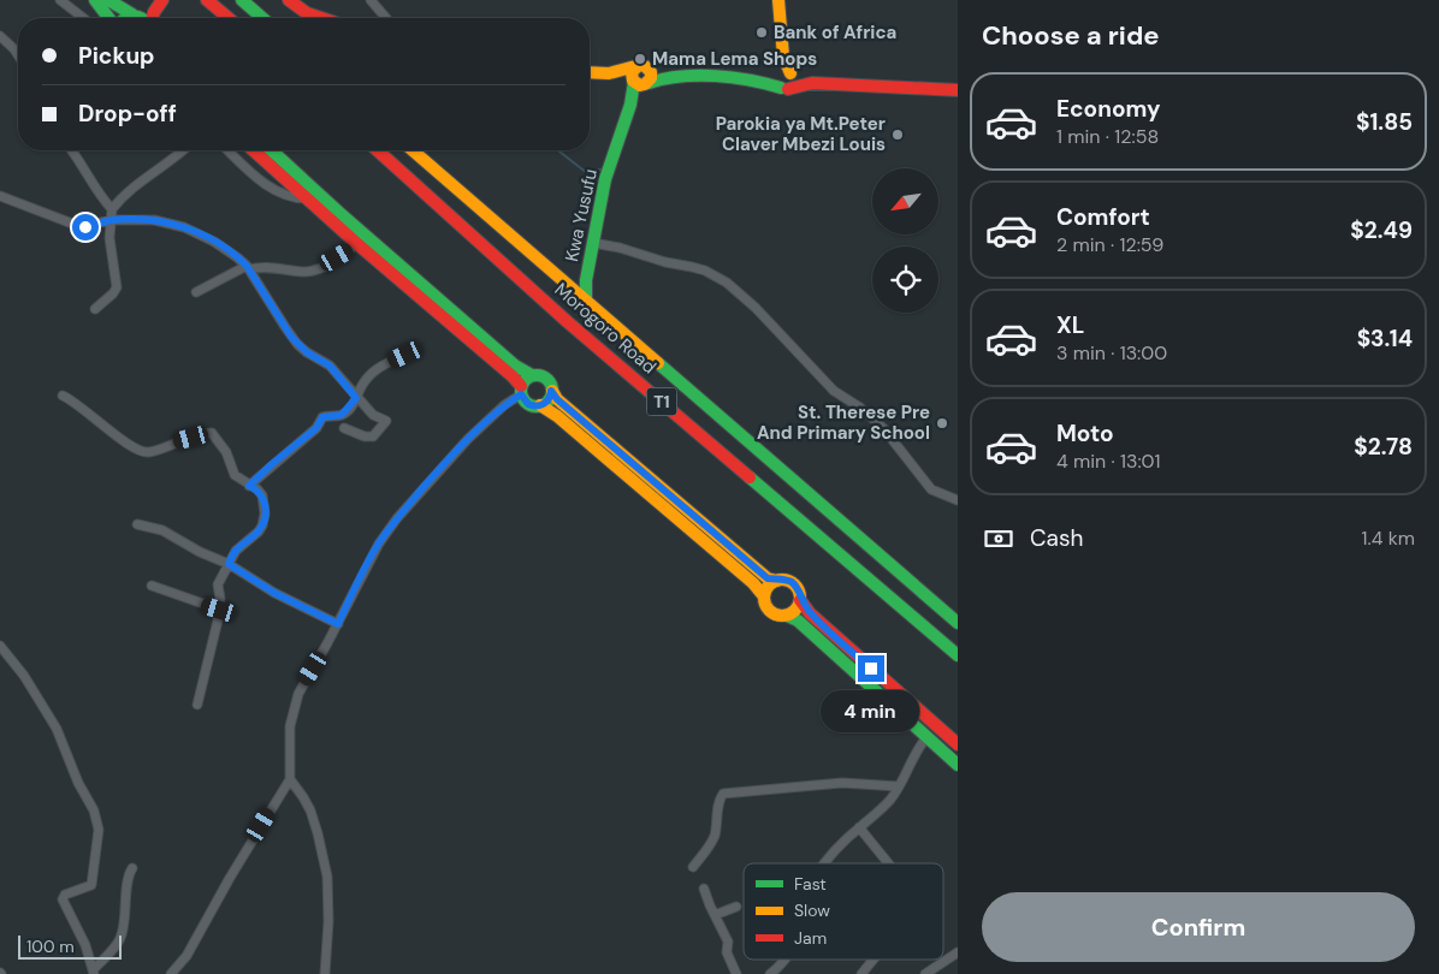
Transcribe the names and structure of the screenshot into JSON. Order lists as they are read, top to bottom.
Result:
{
  "streets": {
    "main road": ["Kwa Yusufu", "Morogoro Road", "T1"]
  },
  "crossings": [
    ["Kwa Yusufu", "Morogoro Road"]
  ],
  "places": [
    "Bank of Africa",
    "Mama Lema Shops",
    "Parokia ya Mt.Peter Claver Mbezi Louis",
    "St. Therese Pre And Primary School"
  ],
  "legend": ["Fast", "Slow", "Jam"],
  "scale_bar": "100 m",
  "north": "bottom left",
  "page": {
    "heading": "Choose a ride",
    "banner": ["Pickup", "Drop-off"],
    "list": [
      {
        "name": "Economy",
        "note": "1 min · 12:58",
        "value": "$1.85"
      },
      {
        "name": "Comfort",
        "note": "2 min · 12:59",
        "value": "$2.49"
      },
      {
        "name": "XL",
        "note": "3 min · 13:00",
        "value": "$3.14"
      },
      {
        "name": "Moto",
        "note": "4 min · 13:01",
        "value": "$2.78"
      }
    ],
    "pay": ["Cash", "1.4 km"],
    "bubble": "4 min",
    "buttons": "Confirm",
    "scale": "100 m"
  }
}
